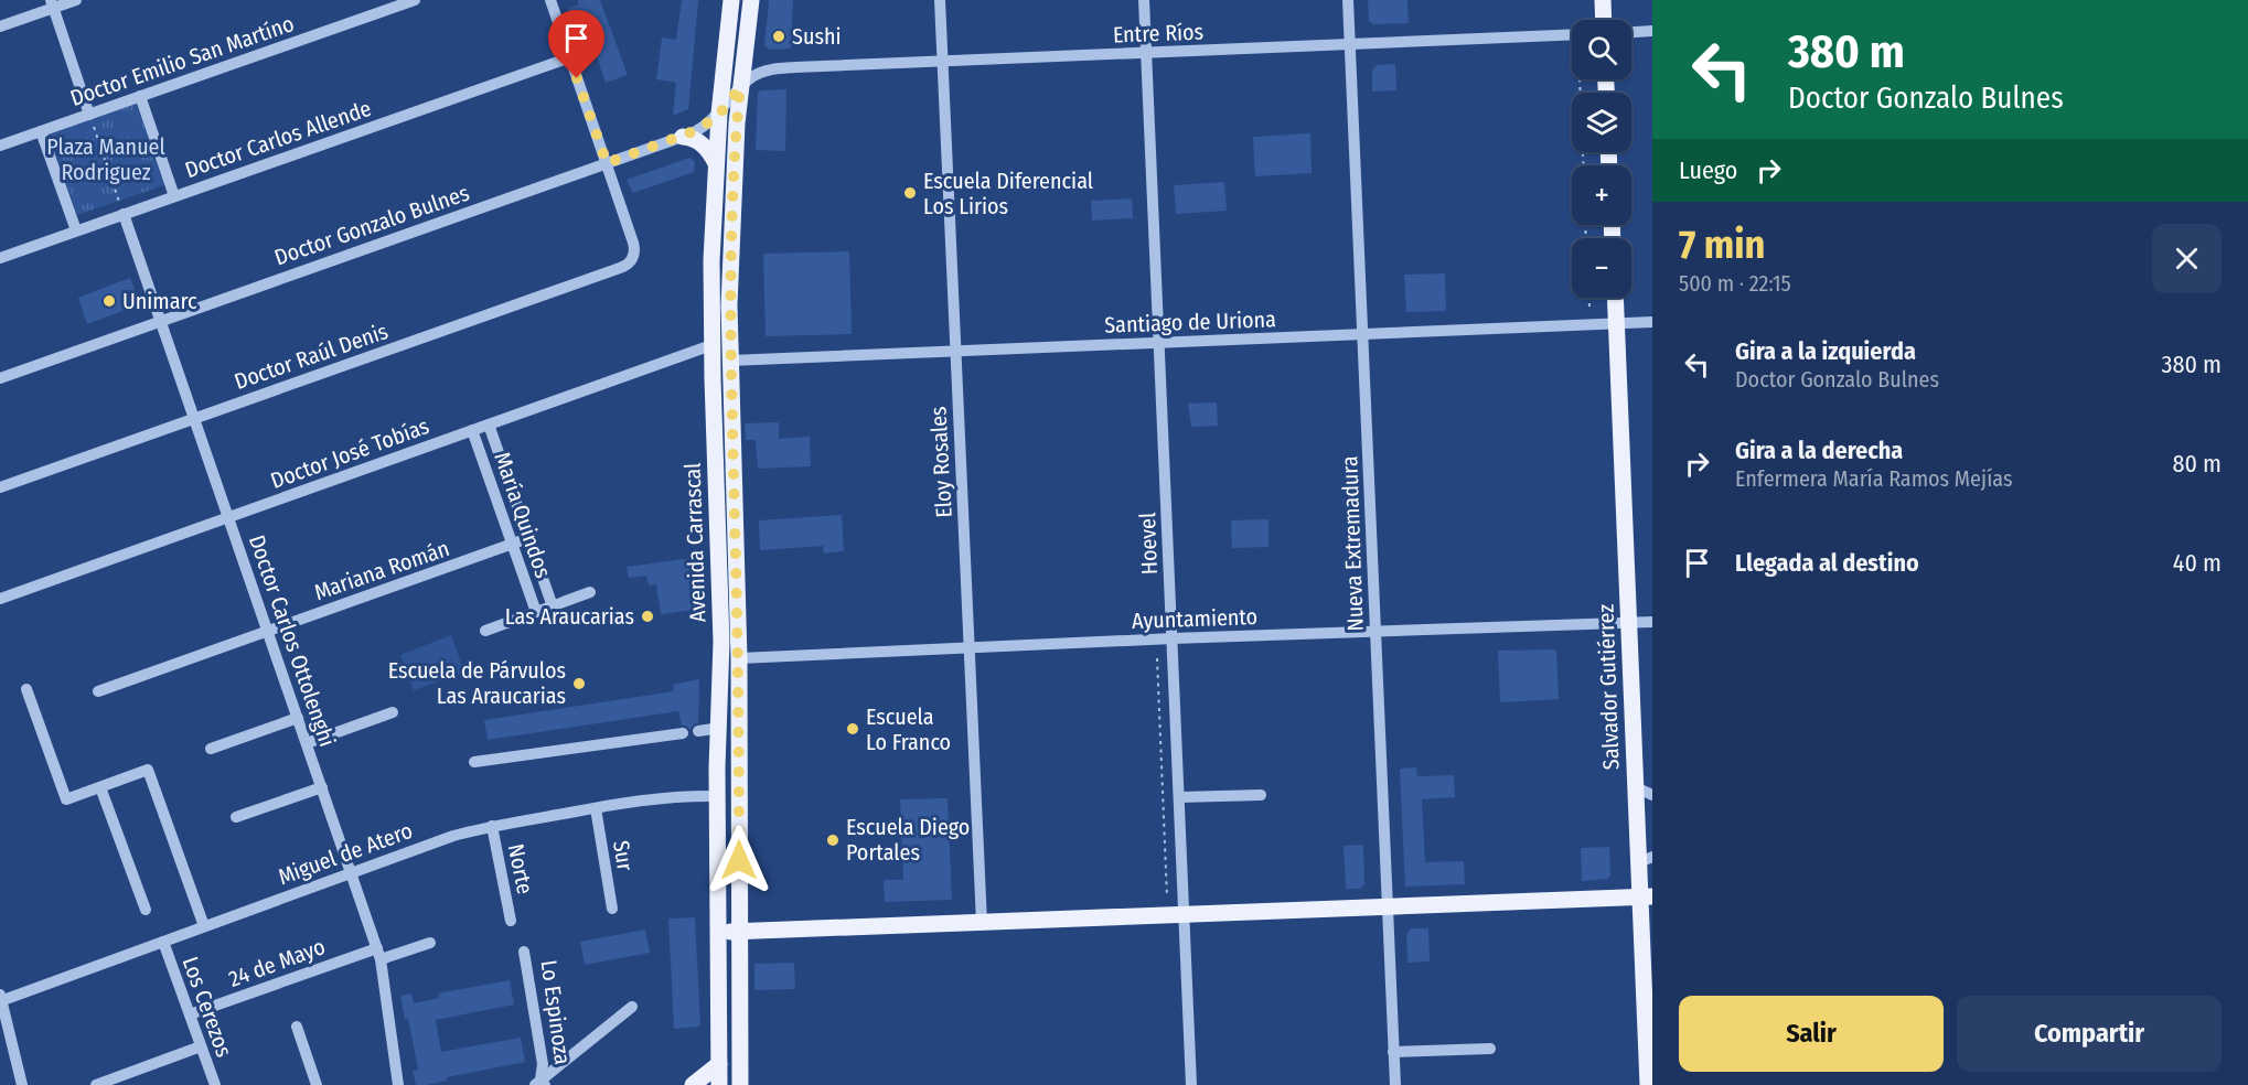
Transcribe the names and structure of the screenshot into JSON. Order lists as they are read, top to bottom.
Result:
{
  "streets": {
    "main road": ["Avenida Carrascal", "Salvador Gutiérrez"],
    "street": [
      "Entre Ríos",
      "Doctor Emilio San Martíno",
      "Doctor Carlos Allende",
      "Doctor Gonzalo Bulnes",
      "Santiago de Uriona",
      "Doctor Raúl Denis",
      "Doctor José Tobías",
      "Eloy Rosales",
      "María Quindos",
      "Hoevel",
      "Nueva Extremadura",
      "Mariana Román",
      "Ayuntamiento",
      "Doctor Carlos Ottolenghi",
      "Miguel de Atero",
      "Sur",
      "Norte",
      "24 de Mayo",
      "Los Cerezos",
      "Lo Espinoza"
    ]
  },
  "crossings": [
    ["Entre Ríos", "Doctor Gonzalo Bulnes"],
    ["Entre Ríos", "Eloy Rosales"],
    ["Entre Ríos", "Avenida Carrascal"],
    ["Entre Ríos", "Hoevel"],
    ["Entre Ríos", "Nueva Extremadura"],
    ["Doctor Carlos Allende", "Doctor Carlos Ottolenghi"],
    ["Doctor Gonzalo Bulnes", "Doctor Raúl Denis"],
    ["Doctor Gonzalo Bulnes", "Avenida Carrascal"],
    ["Doctor Gonzalo Bulnes", "Doctor Carlos Ottolenghi"],
    ["Santiago de Uriona", "Eloy Rosales"],
    ["Santiago de Uriona", "Avenida Carrascal"],
    ["Santiago de Uriona", "Hoevel"],
    ["Santiago de Uriona", "Nueva Extremadura"],
    ["Santiago de Uriona", "Salvador Gutiérrez"],
    ["Doctor Raúl Denis", "Doctor Carlos Ottolenghi"],
    ["Doctor José Tobías", "María Quindos"],
    ["Doctor José Tobías", "Avenida Carrascal"],
    ["Doctor José Tobías", "Doctor Carlos Ottolenghi"],
    ["Eloy Rosales", "Ayuntamiento"],
    ["María Quindos", "Mariana Román"],
    ["Avenida Carrascal", "Ayuntamiento"],
    ["Avenida Carrascal", "Miguel de Atero"],
    ["Hoevel", "Ayuntamiento"],
    ["Nueva Extremadura", "Ayuntamiento"],
    ["Mariana Román", "Doctor Carlos Ottolenghi"],
    ["Ayuntamiento", "Salvador Gutiérrez"],
    ["Doctor Carlos Ottolenghi", "Miguel de Atero"],
    ["Doctor Carlos Ottolenghi", "24 de Mayo"],
    ["Miguel de Atero", "Sur"],
    ["Miguel de Atero", "Norte"],
    ["Miguel de Atero", "Los Cerezos"],
    ["24 de Mayo", "Los Cerezos"]
  ],
  "parks": ["Plaza Manuel Rodriguez"],
  "places": [
    "Sushi",
    "Escuela Diferencial Los Lirios",
    "Unimarc",
    "Las Araucarias",
    "Escuela de Párvulos Las Araucarias",
    "Escuela Lo Franco",
    "Escuela Diego Portales"
  ],
  "page": {
    "turn": ["380 m", "Doctor Gonzalo Bulnes"],
    "map_buttons": ["+", "−"],
    "then": "Luego",
    "heading": ["7 min", "500 m · 22:15"],
    "list": [
      {
        "name": "Gira a la izquierda",
        "note": "Doctor Gonzalo Bulnes",
        "value": "380 m"
      },
      {
        "name": "Gira a la derecha",
        "note": "Enfermera María Ramos Mejías",
        "value": "80 m"
      },
      {
        "name": "Llegada al destino",
        "value": "40 m"
      }
    ],
    "buttons": ["Salir", "Compartir"]
  }
}
